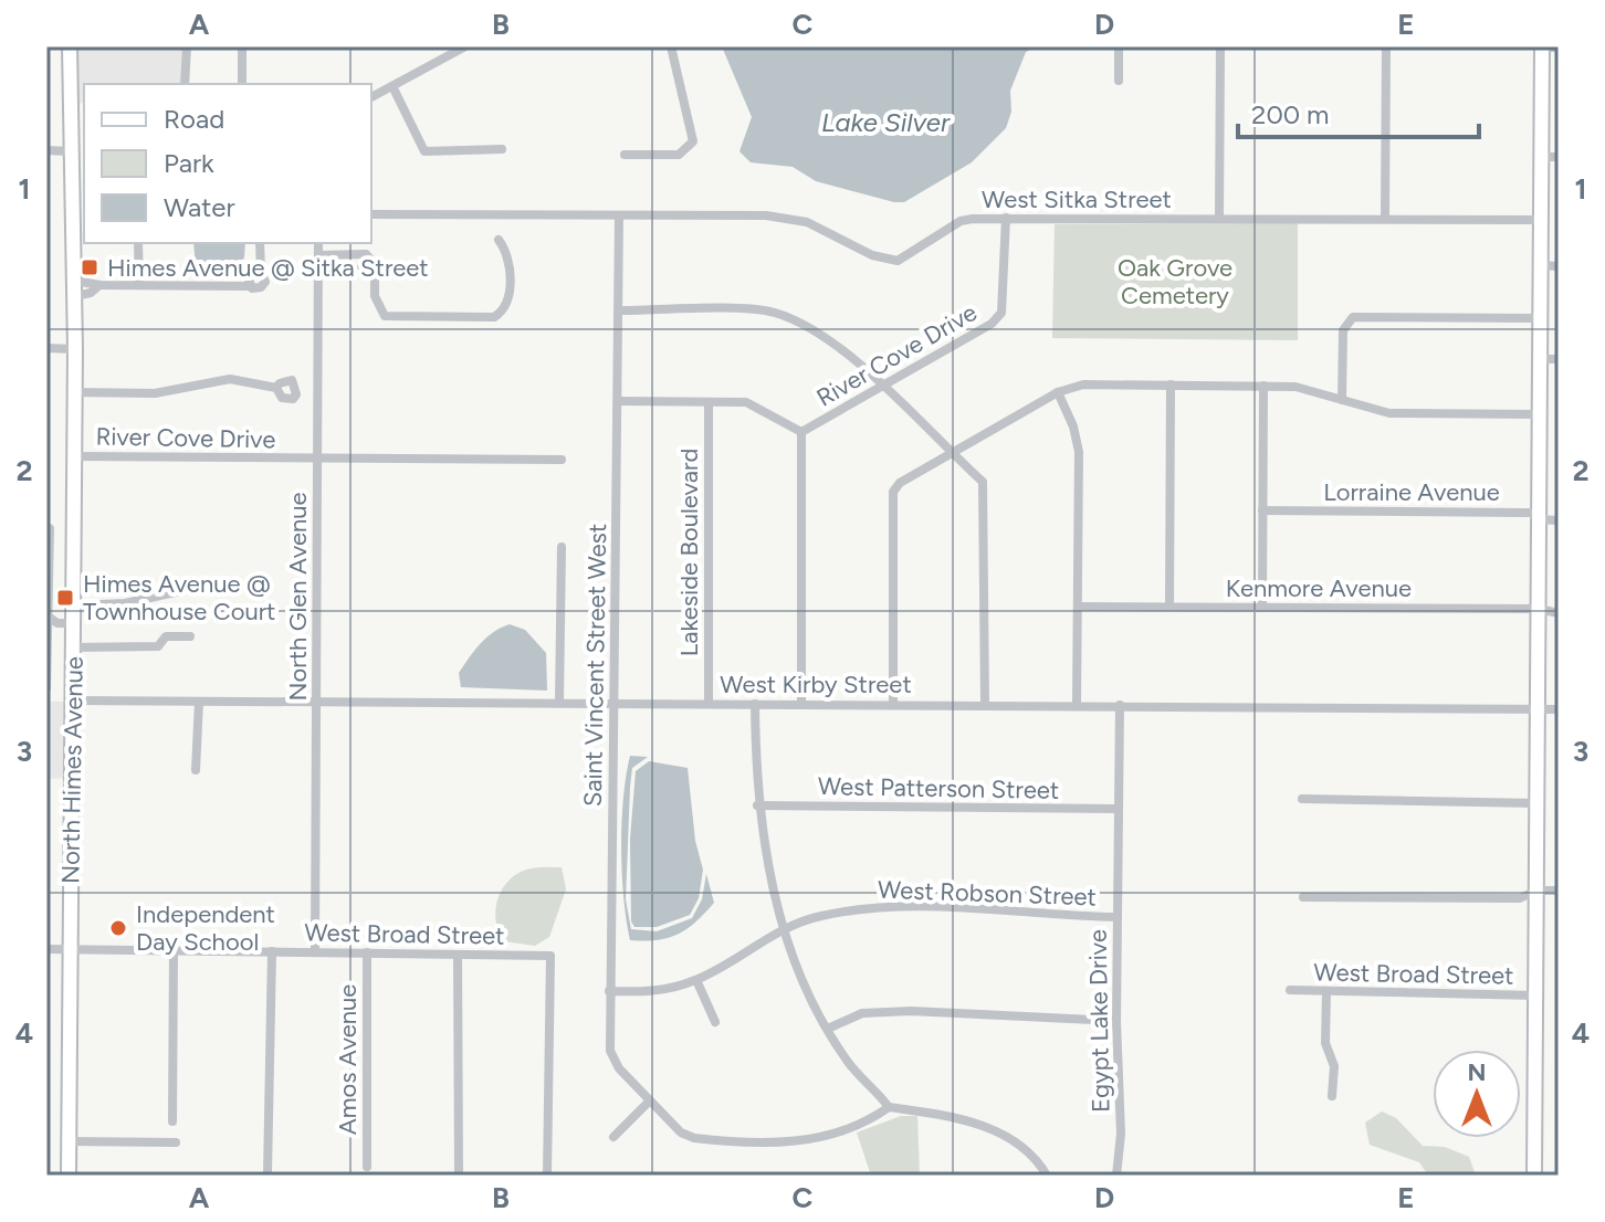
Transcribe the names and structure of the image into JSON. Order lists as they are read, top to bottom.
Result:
{
  "streets": {
    "street": [
      "West Sitka Street",
      "River Cove Drive",
      "Lorraine Avenue",
      "Lakeside Boulevard",
      "Kenmore Avenue",
      "North Glen Avenue",
      "Saint Vincent Street West",
      "West Kirby Street",
      "North Himes Avenue",
      "West Patterson Street",
      "West Robson Street",
      "West Broad Street",
      "Egypt Lake Drive",
      "Amos Avenue"
    ]
  },
  "crossings": [
    ["West Sitka Street", "River Cove Drive"],
    ["West Sitka Street", "Saint Vincent Street West"],
    ["River Cove Drive", "Lakeside Boulevard"],
    ["River Cove Drive", "North Glen Avenue"],
    ["River Cove Drive", "Saint Vincent Street West"],
    ["River Cove Drive", "North Himes Avenue"],
    ["Lakeside Boulevard", "West Kirby Street"],
    ["North Glen Avenue", "West Kirby Street"],
    ["North Glen Avenue", "West Broad Street"],
    ["Saint Vincent Street West", "West Kirby Street"],
    ["Saint Vincent Street West", "West Robson Street"],
    ["West Kirby Street", "North Himes Avenue"],
    ["West Kirby Street", "Egypt Lake Drive"],
    ["North Himes Avenue", "West Broad Street"],
    ["West Patterson Street", "Egypt Lake Drive"],
    ["West Robson Street", "Egypt Lake Drive"],
    ["West Broad Street", "Amos Avenue"]
  ],
  "water": ["Lake Silver"],
  "parks": ["Oak Grove Cemetery"],
  "places": {
    "transit": ["Himes Avenue @ Sitka Street", "Himes Avenue @ Townhouse Court"],
    "other": ["Independent Day School"]
  },
  "legend": ["Road", "Park", "Water"],
  "scale_bar": "200 m",
  "north": "top",
  "grid": {
    "columns": [
      "A",
      "B",
      "C",
      "D",
      "E"
    ],
    "rows": [
      "1",
      "2",
      "3",
      "4"
    ]
  }
}
